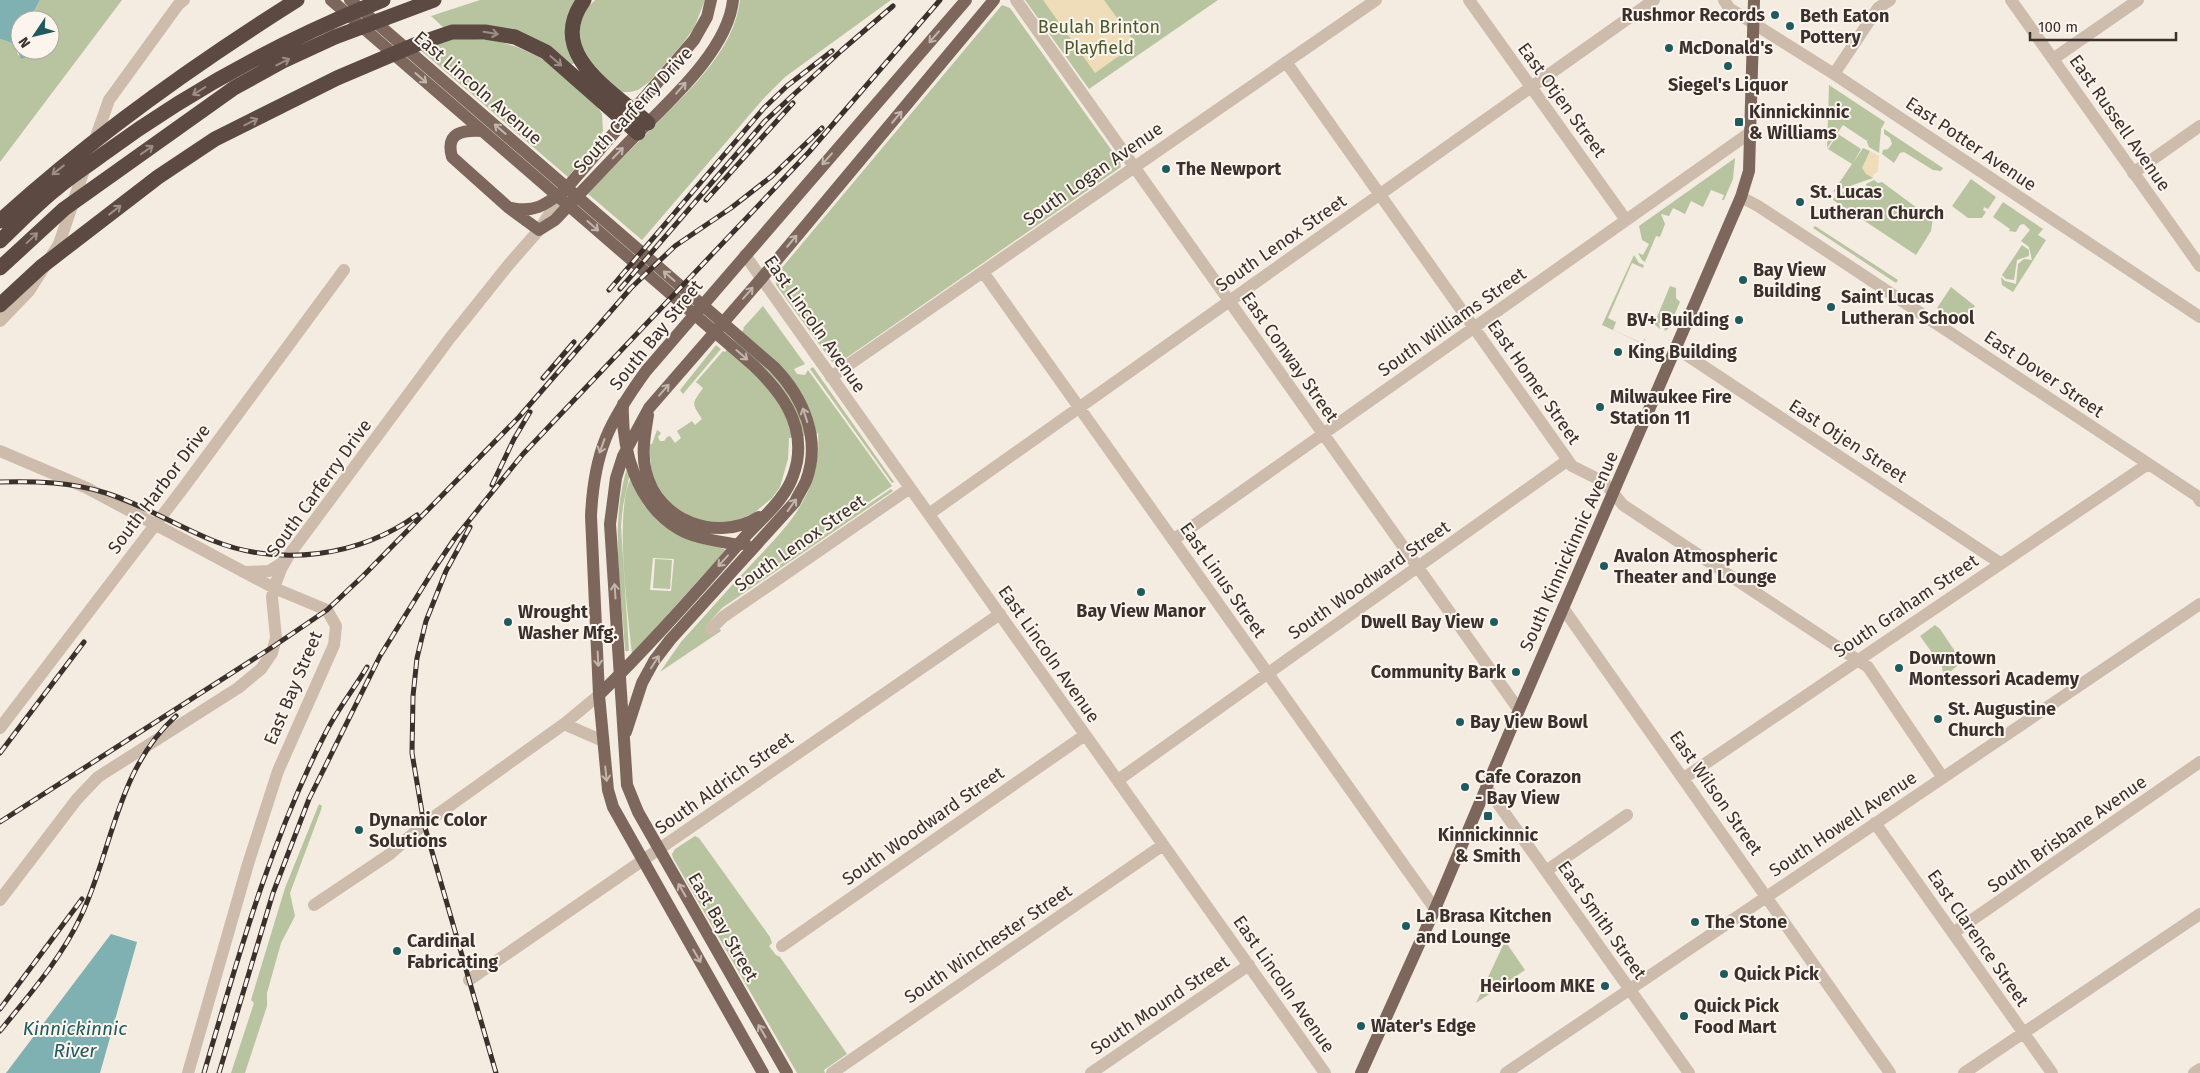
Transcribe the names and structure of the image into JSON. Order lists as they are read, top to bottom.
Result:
{
  "streets": {
    "main road": [
      "East Lincoln Avenue",
      "South Carferry Drive",
      "South Bay Street",
      "South Kinnickinnic Avenue",
      "East Bay Street"
    ],
    "street": [
      "East Otjen Street",
      "East Russell Avenue",
      "East Potter Avenue",
      "South Logan Avenue",
      "South Lenox Street",
      "South Williams Street",
      "East Conway Street",
      "East Dover Street",
      "East Homer Street",
      "South Harbor Drive",
      "East Linus Street",
      "South Woodward Street",
      "South Graham Street",
      "South Aldrich Street",
      "East Wilson Street",
      "South Howell Avenue",
      "South Brisbane Avenue",
      "East Smith Street",
      "East Clarence Street",
      "South Winchester Street",
      "South Mound Street"
    ]
  },
  "crossings": [
    ["East Lincoln Avenue", "South Logan Avenue"],
    ["East Lincoln Avenue", "South Lenox Street"],
    ["East Lincoln Avenue", "South Bay Street"],
    ["East Lincoln Avenue", "South Woodward Street"],
    ["East Lincoln Avenue", "East Bay Street"],
    ["East Lincoln Avenue", "South Aldrich Street"],
    ["East Lincoln Avenue", "South Winchester Street"],
    ["East Lincoln Avenue", "South Mound Street"],
    ["East Otjen Street", "South Lenox Street"],
    ["East Otjen Street", "South Williams Street"],
    ["East Otjen Street", "South Kinnickinnic Avenue"],
    ["East Otjen Street", "South Graham Street"],
    ["South Carferry Drive", "East Bay Street"],
    ["East Potter Avenue", "South Kinnickinnic Avenue"],
    ["South Logan Avenue", "East Conway Street"],
    ["South Logan Avenue", "East Homer Street"],
    ["South Logan Avenue", "East Linus Street"],
    ["South Lenox Street", "East Conway Street"],
    ["South Lenox Street", "East Homer Street"],
    ["South Lenox Street", "East Linus Street"],
    ["South Williams Street", "East Conway Street"],
    ["South Williams Street", "East Homer Street"],
    ["South Williams Street", "South Kinnickinnic Avenue"],
    ["South Williams Street", "East Linus Street"],
    ["South Bay Street", "East Bay Street"],
    ["East Conway Street", "South Kinnickinnic Avenue"],
    ["East Conway Street", "South Woodward Street"],
    ["East Dover Street", "South Kinnickinnic Avenue"],
    ["East Dover Street", "South Graham Street"],
    ["East Homer Street", "South Kinnickinnic Avenue"],
    ["East Homer Street", "South Woodward Street"],
    ["East Homer Street", "South Graham Street"],
    ["East Homer Street", "South Howell Avenue"],
    ["South Harbor Drive", "East Bay Street"],
    ["South Kinnickinnic Avenue", "East Linus Street"],
    ["South Kinnickinnic Avenue", "East Wilson Street"],
    ["South Kinnickinnic Avenue", "East Smith Street"],
    ["East Linus Street", "South Woodward Street"],
    ["South Graham Street", "East Wilson Street"],
    ["East Bay Street", "South Aldrich Street"],
    ["East Wilson Street", "South Howell Avenue"],
    ["South Howell Avenue", "East Smith Street"],
    ["South Howell Avenue", "East Clarence Street"],
    ["South Brisbane Avenue", "East Clarence Street"]
  ],
  "water": ["Kinnickinnic River"],
  "parks": ["Beulah Brinton Playfield"],
  "places": {
    "other": [
      "Rushmor Records",
      "Beth Eaton Pottery",
      "McDonald's",
      "Siegel's Liquor",
      "The Newport",
      "St. Lucas Lutheran Church",
      "Bay View Building",
      "Saint Lucas Lutheran School",
      "BV+ Building",
      "King Building",
      "Milwaukee Fire Station 11",
      "Avalon Atmospheric Theater and Lounge",
      "Bay View Manor",
      "Wrought Washer Mfg.",
      "Dwell Bay View",
      "Downtown Montessori Academy",
      "Community Bark",
      "St. Augustine Church",
      "Bay View Bowl",
      "Cafe Corazon - Bay View",
      "Dynamic Color Solutions",
      "The Stone",
      "La Brasa Kitchen and Lounge",
      "Cardinal Fabricating",
      "Quick Pick",
      "Heirloom MKE",
      "Quick Pick Food Mart",
      "Water's Edge"
    ],
    "transit": ["Kinnickinnic & Williams", "Kinnickinnic & Smith"]
  },
  "scale_bar": "100 m",
  "north": "bottom left"
}
